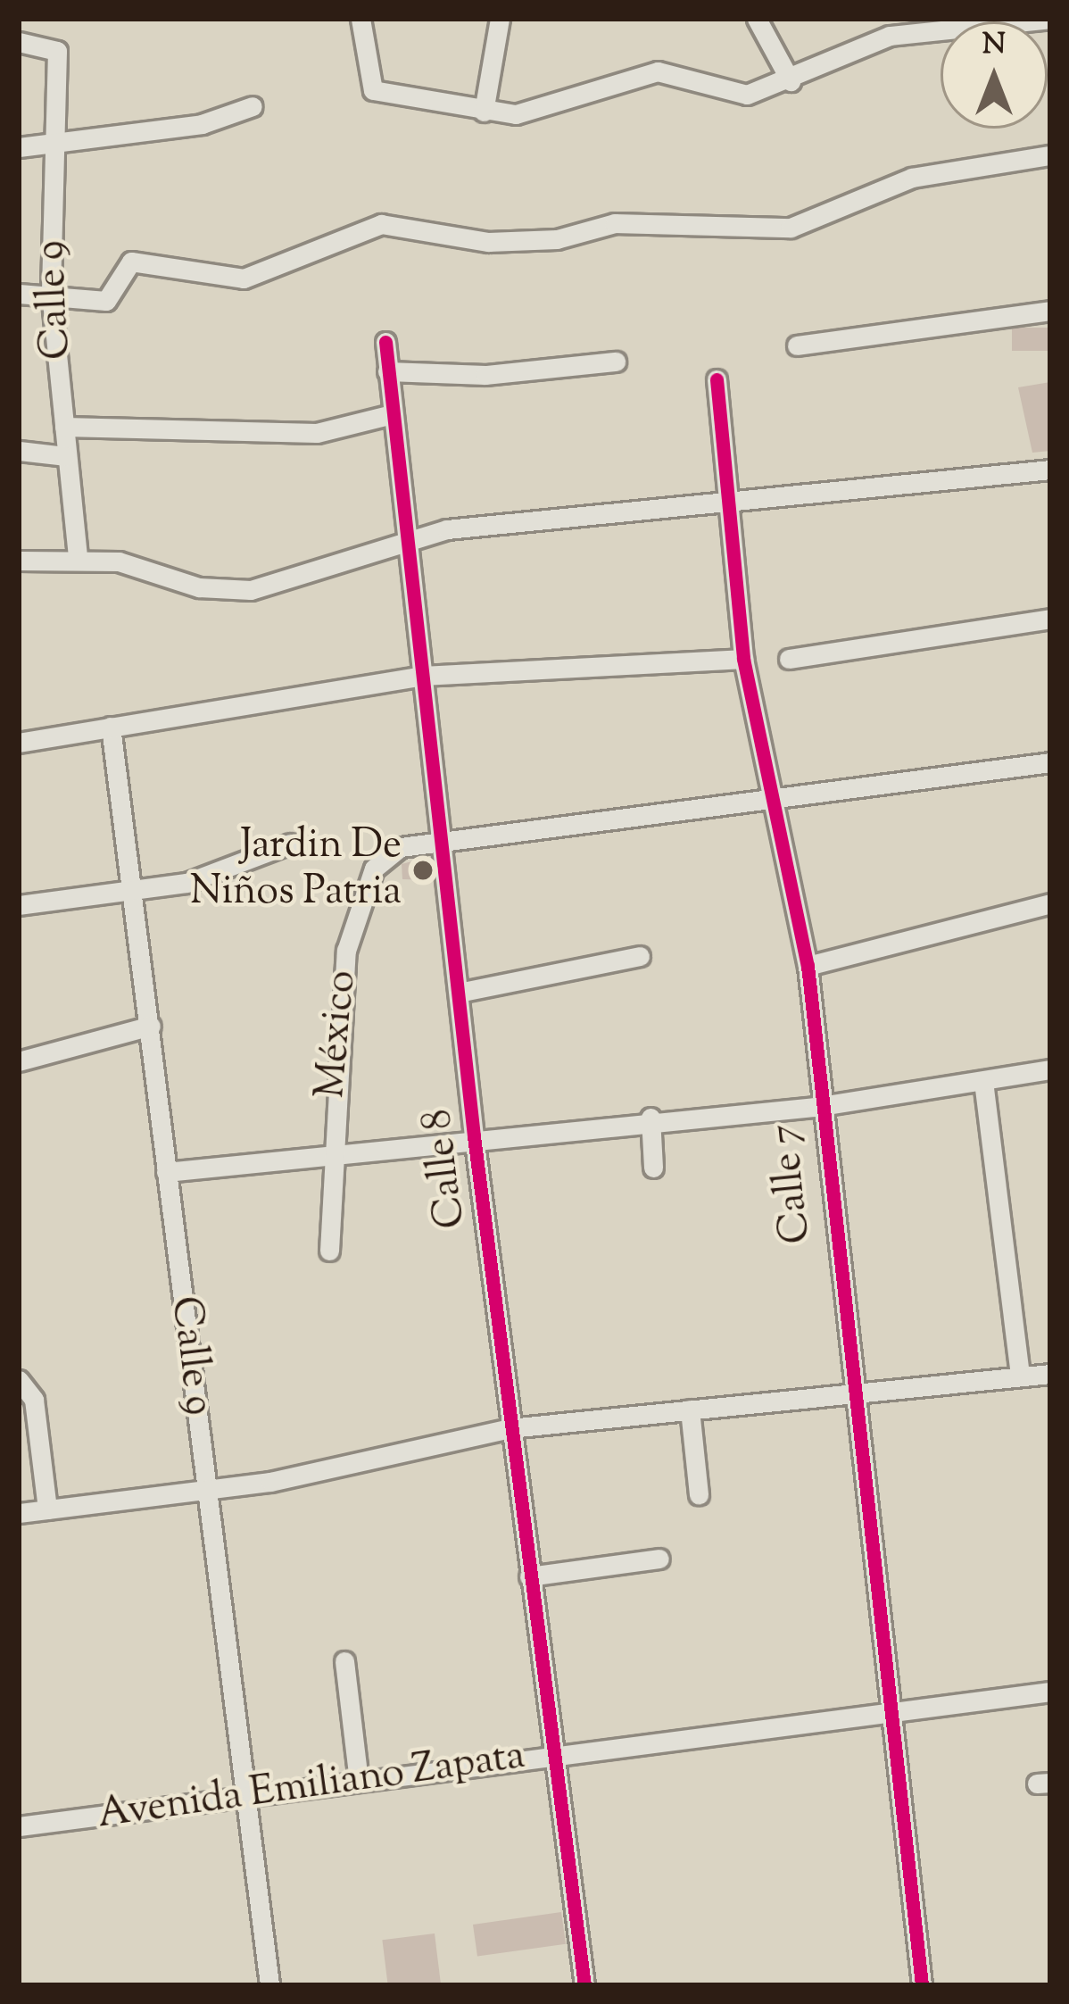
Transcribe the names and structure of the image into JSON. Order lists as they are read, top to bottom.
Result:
{
  "streets": {
    "street": [
      "Calle 9",
      "México",
      "Calle 8",
      "Calle 7",
      "Avenida Emiliano Zapata"
    ]
  },
  "crossings": [
    ["Calle 9", "Avenida Emiliano Zapata"],
    ["México", "Calle 8"],
    ["México", "Calle 7"],
    ["Calle 8", "Avenida Emiliano Zapata"],
    ["Calle 7", "Avenida Emiliano Zapata"]
  ],
  "places": ["Jardin De Niños Patria"],
  "north": "top"
}
